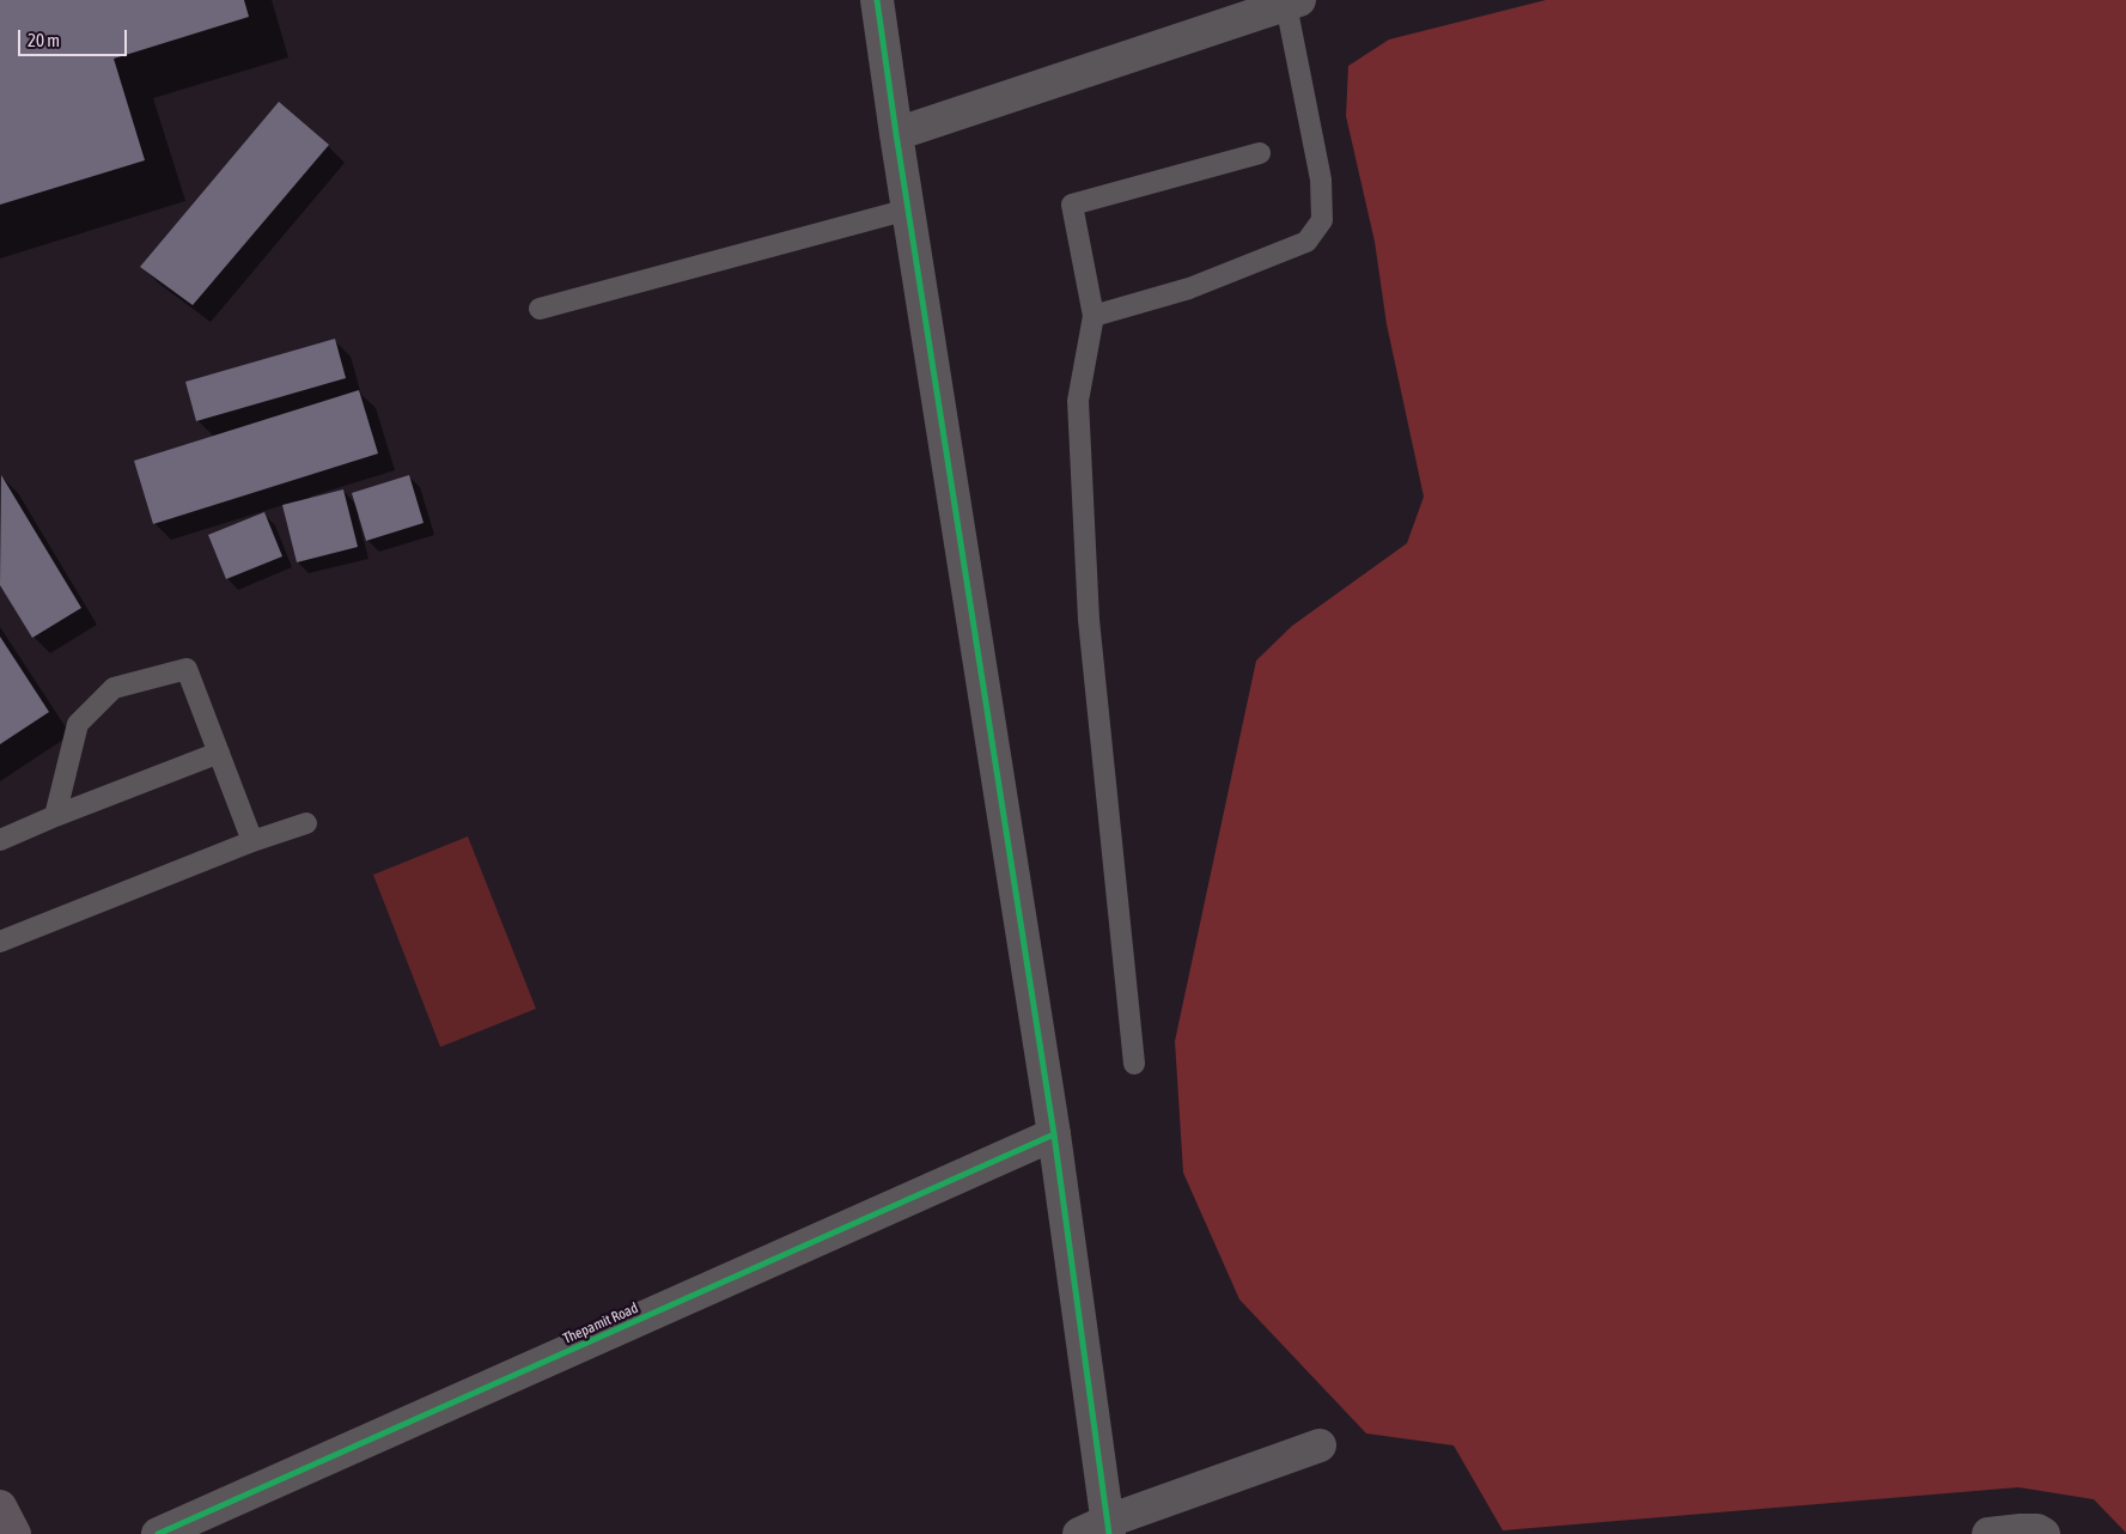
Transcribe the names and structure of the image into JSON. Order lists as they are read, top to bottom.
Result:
{
  "streets": {
    "street": ["Thepamit Road"]
  },
  "scale_bar": "20 m"
}
